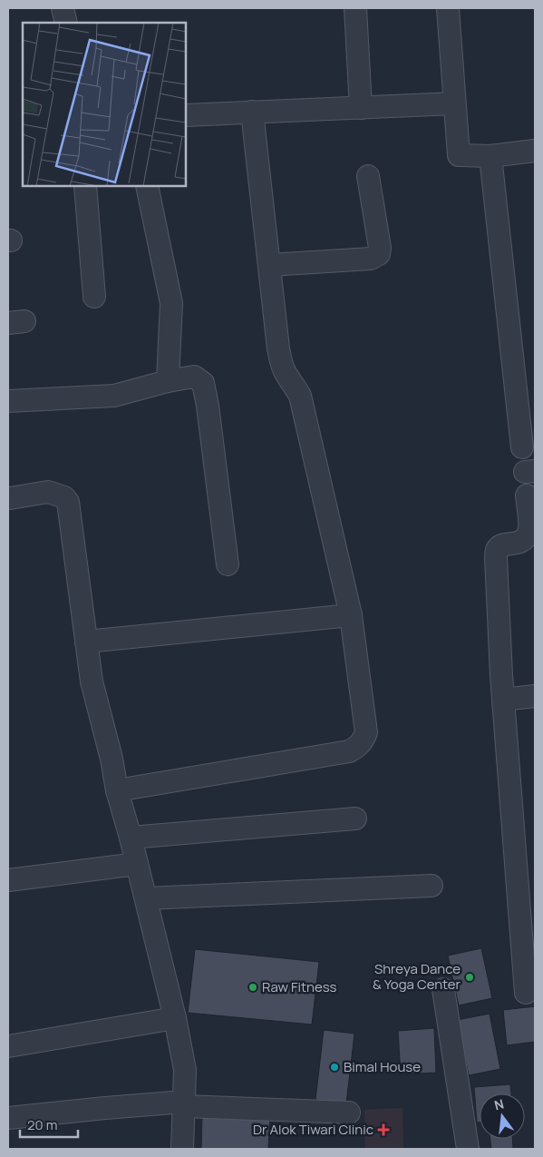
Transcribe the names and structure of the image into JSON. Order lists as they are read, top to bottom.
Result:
{
  "places": {
    "other": ["Shreya Dance & Yoga Center", "Raw Fitness", "Bimal House"],
    "health": ["Dr Alok Tiwari Clinic"]
  },
  "scale_bar": "20 m",
  "north": "top"
}
